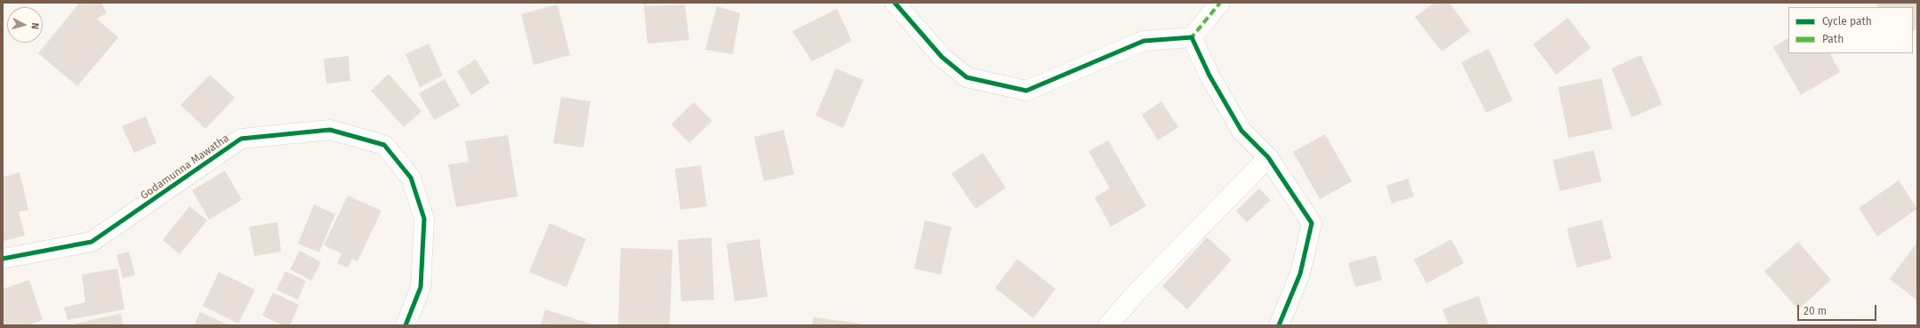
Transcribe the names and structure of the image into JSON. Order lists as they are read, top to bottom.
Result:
{
  "streets": {
    "street": ["Godamunna Mawatha"]
  },
  "legend": ["Cycle path", "Path"],
  "scale_bar": "20 m",
  "north": "right"
}
